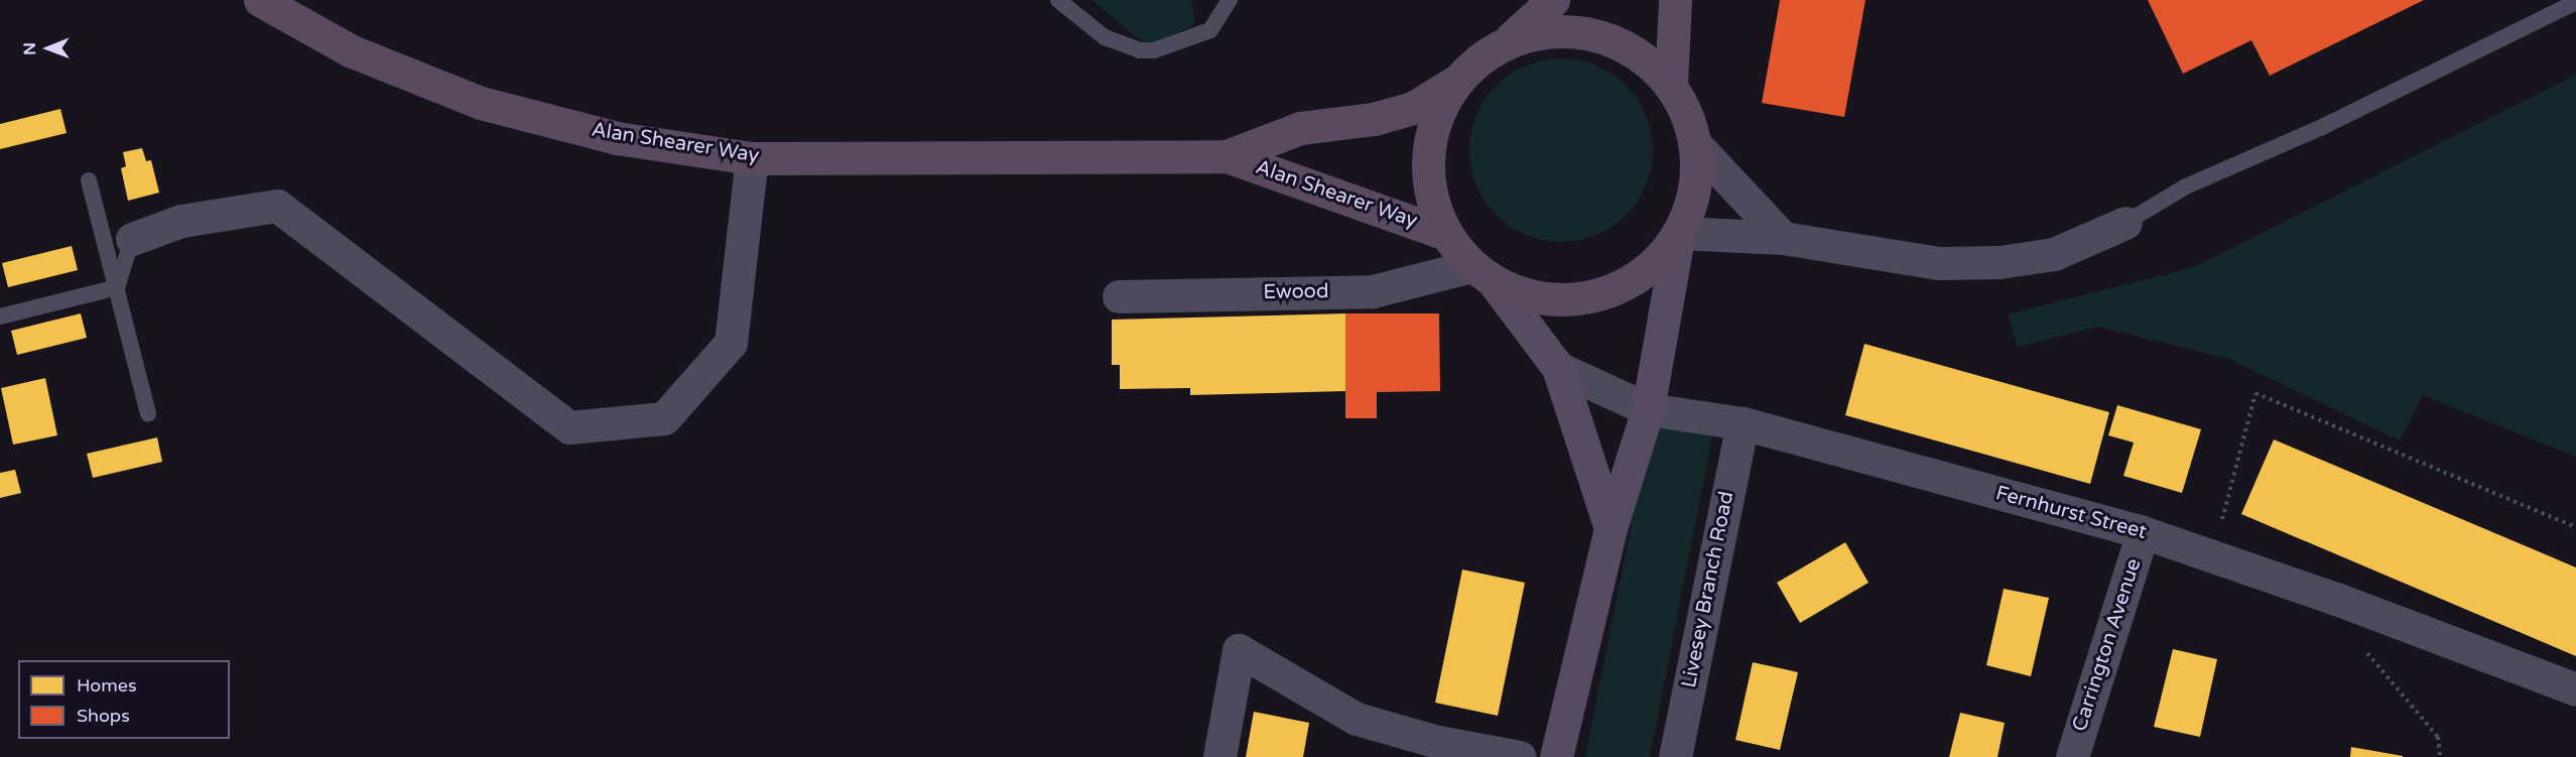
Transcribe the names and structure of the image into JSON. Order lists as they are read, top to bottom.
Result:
{
  "streets": {
    "highway": ["Alan Shearer Way"],
    "street": [
      "Ewood",
      "Fernhurst Street",
      "Livesey Branch Road",
      "Carrington Avenue"
    ]
  },
  "crossings": [
    ["Fernhurst Street", "Livesey Branch Road"],
    ["Fernhurst Street", "Carrington Avenue"]
  ],
  "legend": ["Homes", "Shops"],
  "north": "left"
}
